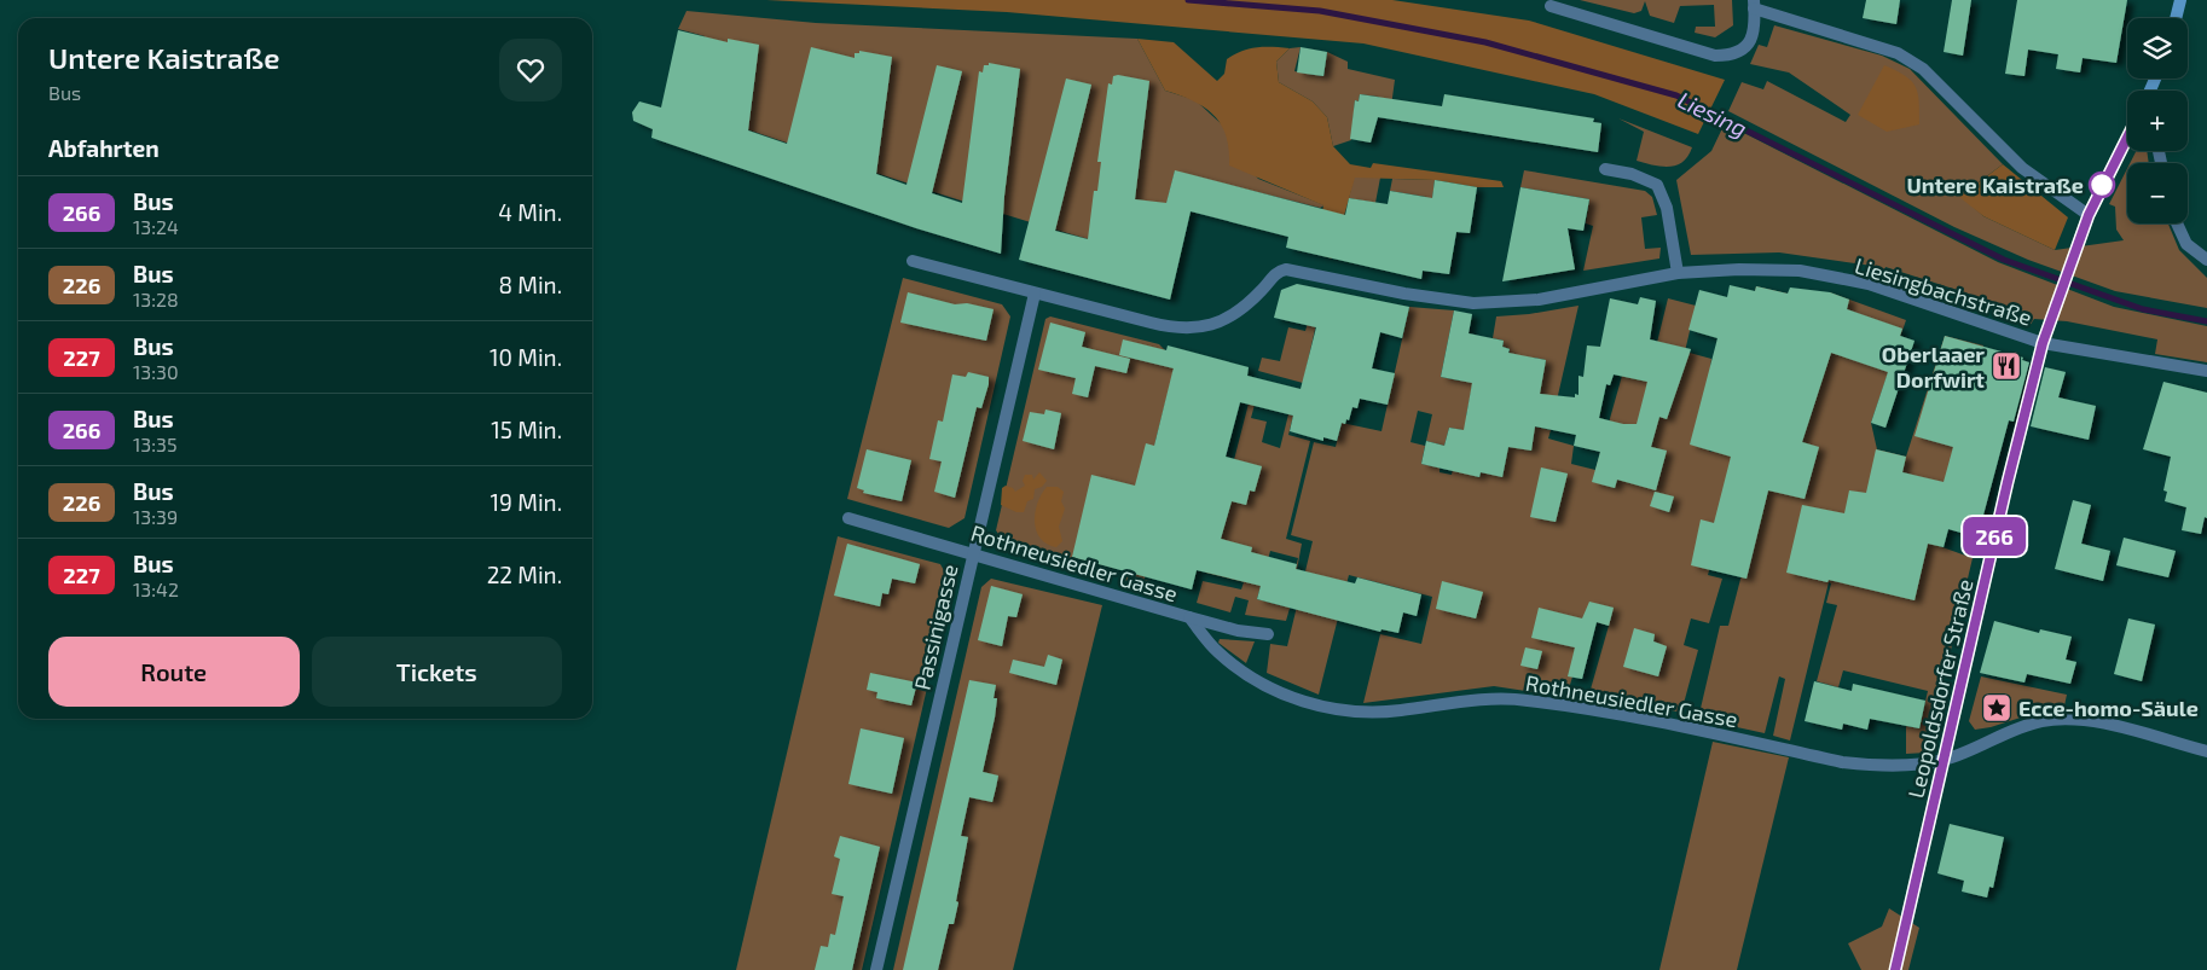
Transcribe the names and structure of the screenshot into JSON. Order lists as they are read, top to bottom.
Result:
{
  "streets": {
    "main road": ["Leopoldsdorfer Straße"],
    "street": ["Liesingbachstraße", "Rothneusiedler Gasse", "Passinigasse"]
  },
  "crossings": [
    ["Liesingbachstraße", "Passinigasse"],
    ["Liesingbachstraße", "Leopoldsdorfer Straße"],
    ["Rothneusiedler Gasse", "Passinigasse"],
    ["Rothneusiedler Gasse", "Leopoldsdorfer Straße"]
  ],
  "water": ["Liesing"],
  "places": {
    "other": ["Untere Kaistraße"],
    "restaurant": ["Oberlaaer Dorfwirt"],
    "place": ["Ecce-homo-Säule"]
  },
  "lines": ["bus line 266"],
  "page": {
    "on_map": "266",
    "map_buttons": ["+", "−"],
    "heading": [
      ["Untere Kaistraße", "Bus"],
      "Abfahrten"
    ],
    "list": [
      {
        "mark": "266",
        "name": "Bus",
        "note": "13:24",
        "value": "4 Min."
      },
      {
        "mark": "226",
        "name": "Bus",
        "note": "13:28",
        "value": "8 Min."
      },
      {
        "mark": "227",
        "name": "Bus",
        "note": "13:30",
        "value": "10 Min."
      },
      {
        "mark": "266",
        "name": "Bus",
        "note": "13:35",
        "value": "15 Min."
      },
      {
        "mark": "226",
        "name": "Bus",
        "note": "13:39",
        "value": "19 Min."
      },
      {
        "mark": "227",
        "name": "Bus",
        "note": "13:42",
        "value": "22 Min."
      }
    ],
    "buttons": ["Route", "Tickets"]
  }
}
